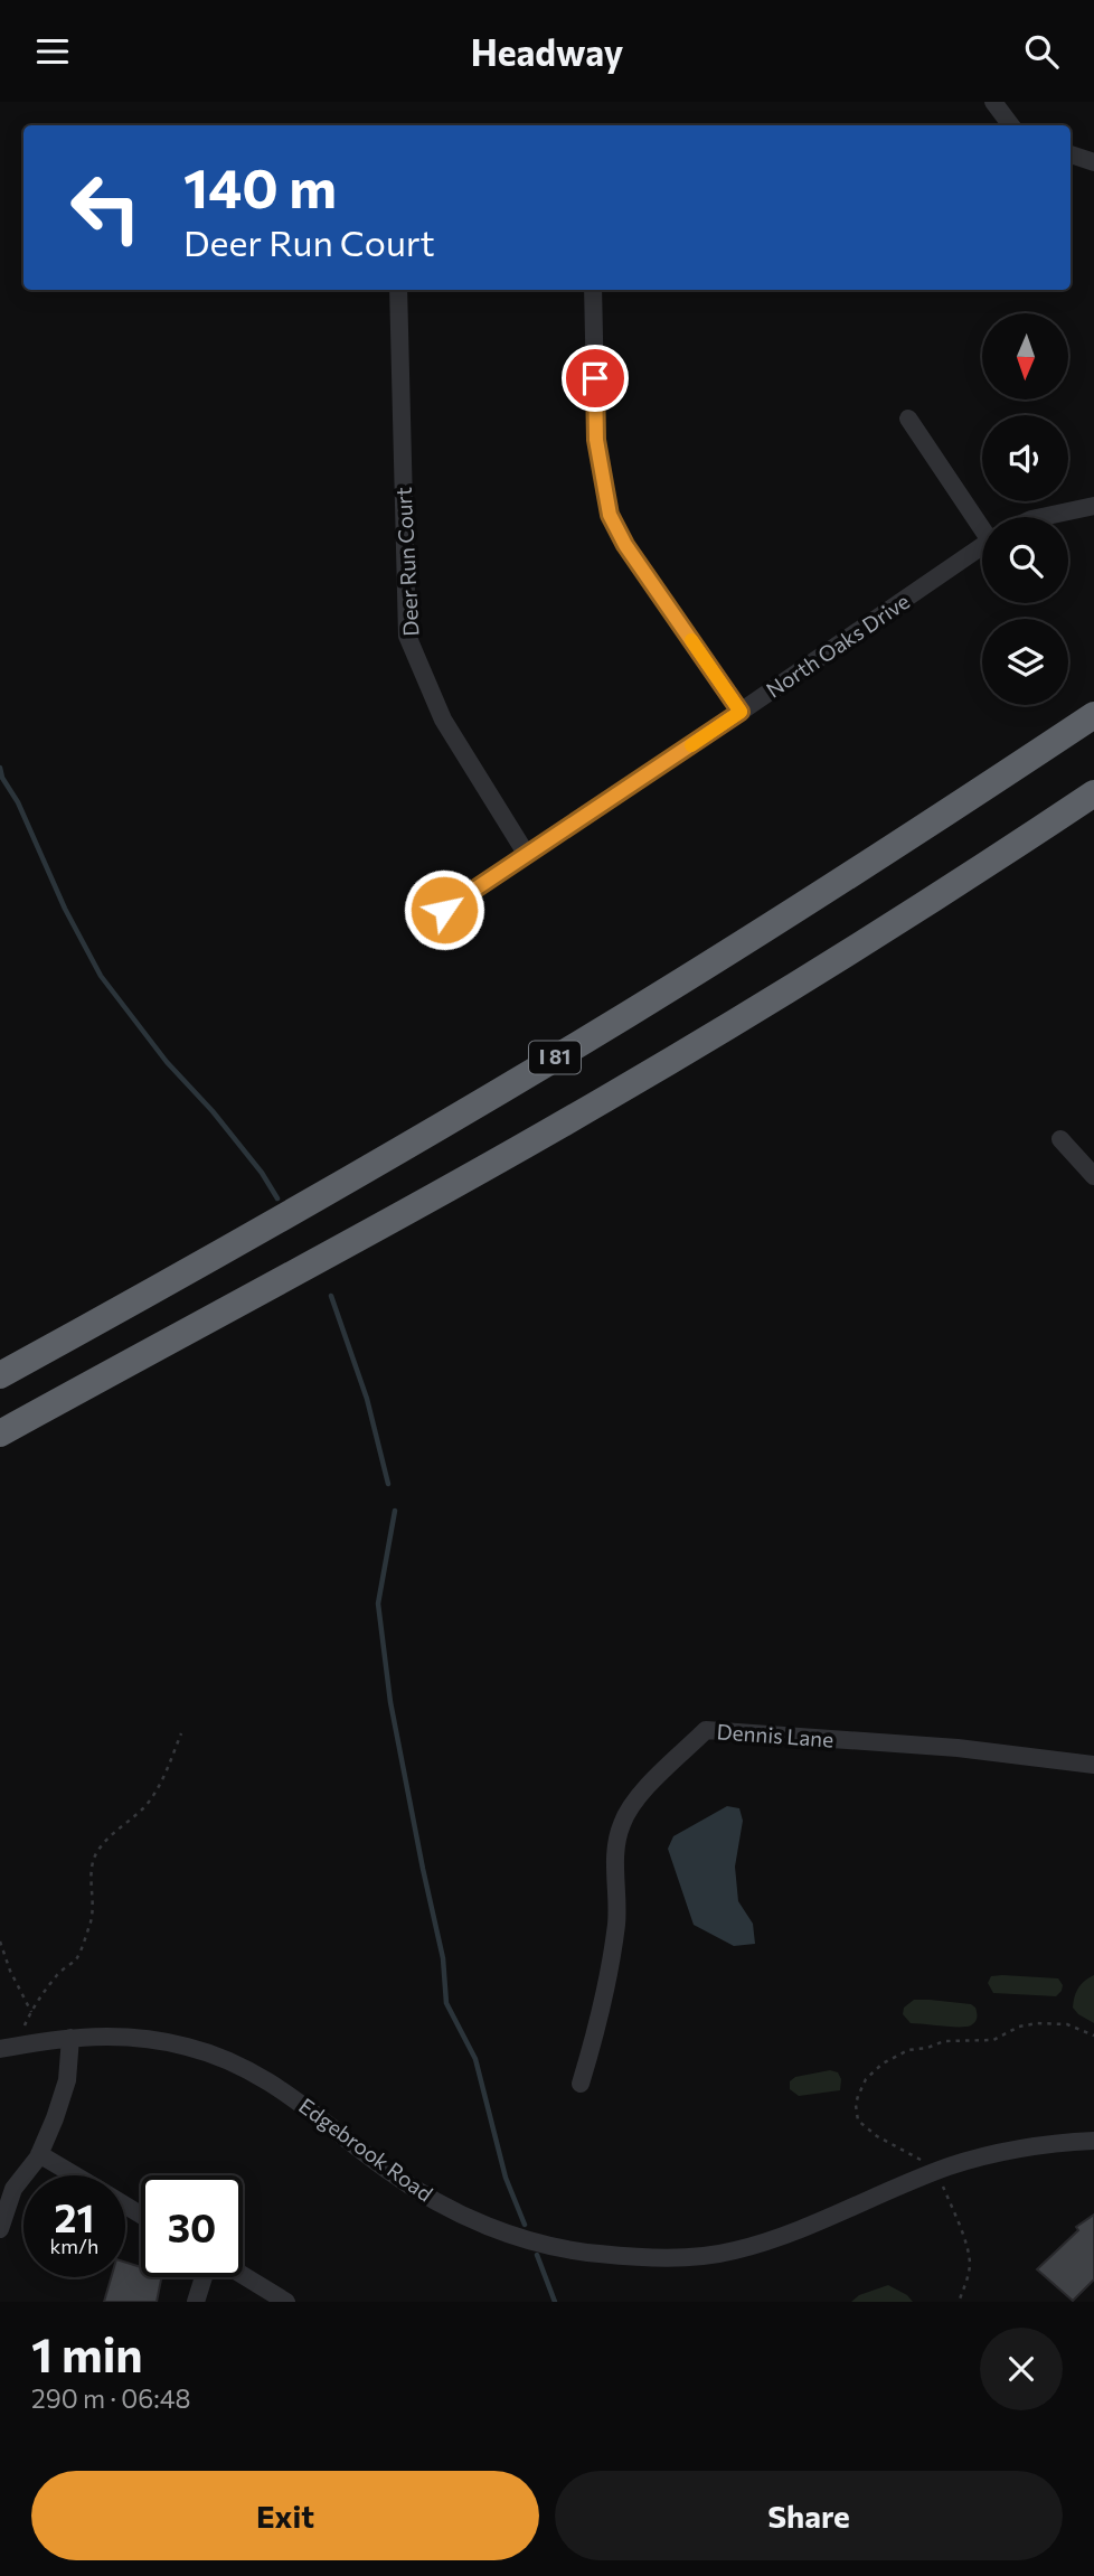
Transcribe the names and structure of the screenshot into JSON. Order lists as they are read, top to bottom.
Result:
{
  "streets": {
    "highway": ["I 81"],
    "street": [
      "Deer Run Court",
      "North Oaks Drive",
      "Dennis Lane",
      "Edgebrook Road"
    ]
  },
  "crossings": [
    ["Deer Run Court", "North Oaks Drive"]
  ],
  "north": "bottom",
  "page": {
    "header": "Headway",
    "turn": ["140 m", "Deer Run Court"],
    "speed": "21 km/h",
    "limit": "30",
    "heading": ["1 min", "290 m · 06:48"],
    "buttons": ["Exit", "Share"]
  }
}
